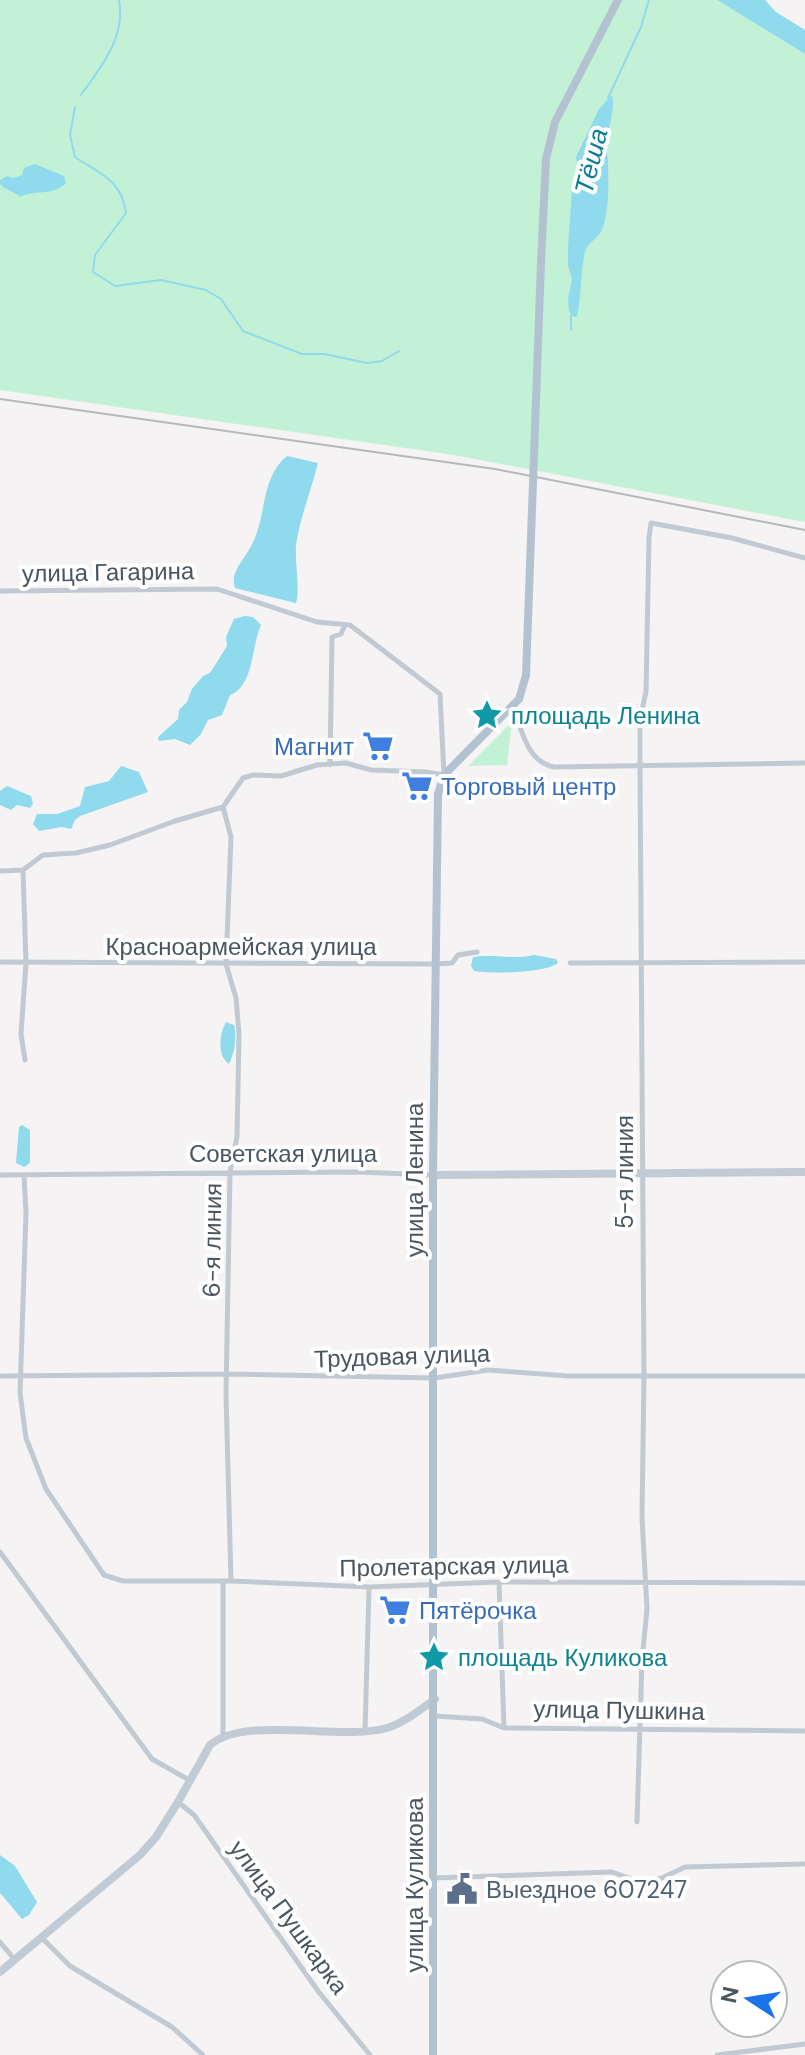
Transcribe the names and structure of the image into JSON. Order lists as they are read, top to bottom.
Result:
{
  "streets": {
    "main road": ["улица Ленина", "улица Куликова"],
    "street": [
      "улица Гагарина",
      "Красноармейская улица",
      "Советская улица",
      "5-я линия",
      "6-я линия",
      "Трудовая улица",
      "Пролетарская улица",
      "улица Пушкина",
      "улица Пушкарка"
    ]
  },
  "crossings": [
    ["Красноармейская улица", "улица Ленина"],
    ["Красноармейская улица", "6-я линия"],
    ["Советская улица", "5-я линия"],
    ["Советская улица", "улица Ленина"],
    ["Советская улица", "6-я линия"],
    ["5-я линия", "Трудовая улица"],
    ["5-я линия", "Пролетарская улица"],
    ["5-я линия", "улица Пушкина"],
    ["улица Ленина", "Трудовая улица"],
    ["улица Ленина", "Пролетарская улица"],
    ["6-я линия", "Трудовая улица"],
    ["6-я линия", "Пролетарская улица"],
    ["Трудовая улица", "Пролетарская улица"],
    ["улица Пушкина", "улица Куликова"]
  ],
  "water": ["Тёша"],
  "places": {
    "place": ["площадь Ленина", "площадь Куликова"],
    "supermarket": ["Магнит", "Торговый центр", "Пятёрочка"],
    "public building": ["Выездное 607247"]
  },
  "north": "left"
}
